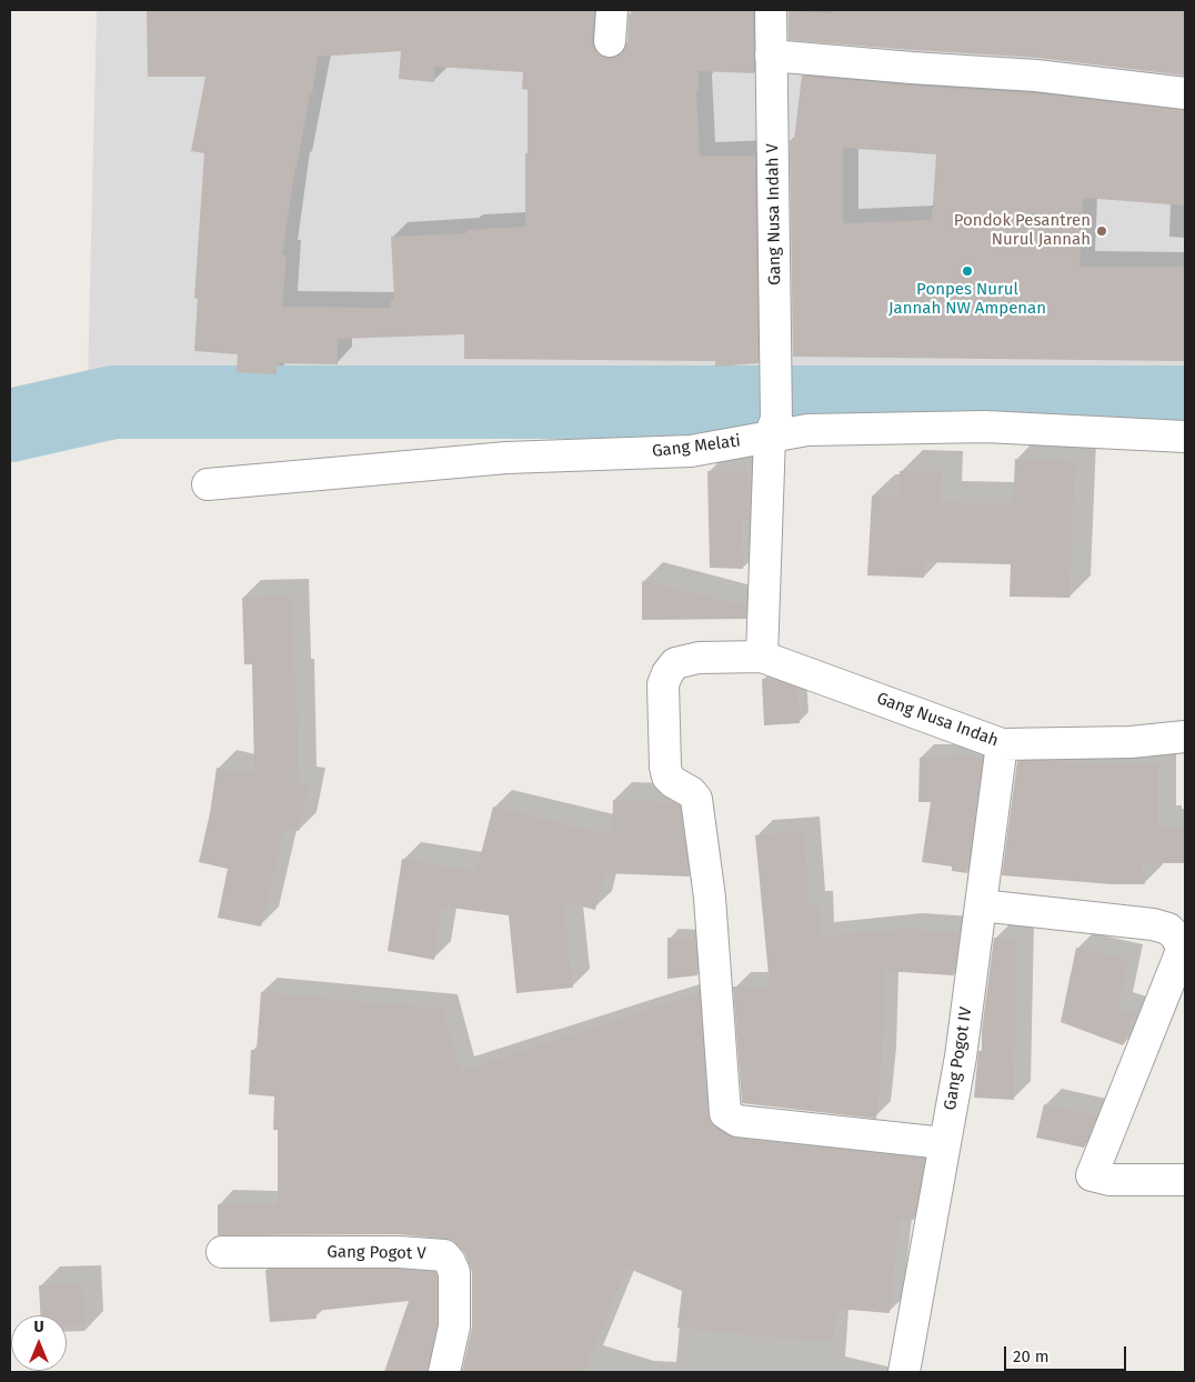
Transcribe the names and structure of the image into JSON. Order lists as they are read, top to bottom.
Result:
{
  "streets": {
    "street": [
      "Gang Nusa Indah V",
      "Gang Melati",
      "Gang Nusa Indah",
      "Gang Pogot IV",
      "Gang Pogot V"
    ]
  },
  "crossings": [
    ["Gang Nusa Indah V", "Gang Melati"],
    ["Gang Nusa Indah V", "Gang Nusa Indah"],
    ["Gang Nusa Indah", "Gang Pogot IV"]
  ],
  "places": ["Pondok Pesantren Nurul Jannah", "Ponpes Nurul Jannah NW Ampenan"],
  "scale_bar": "20 m",
  "north": "top"
}
